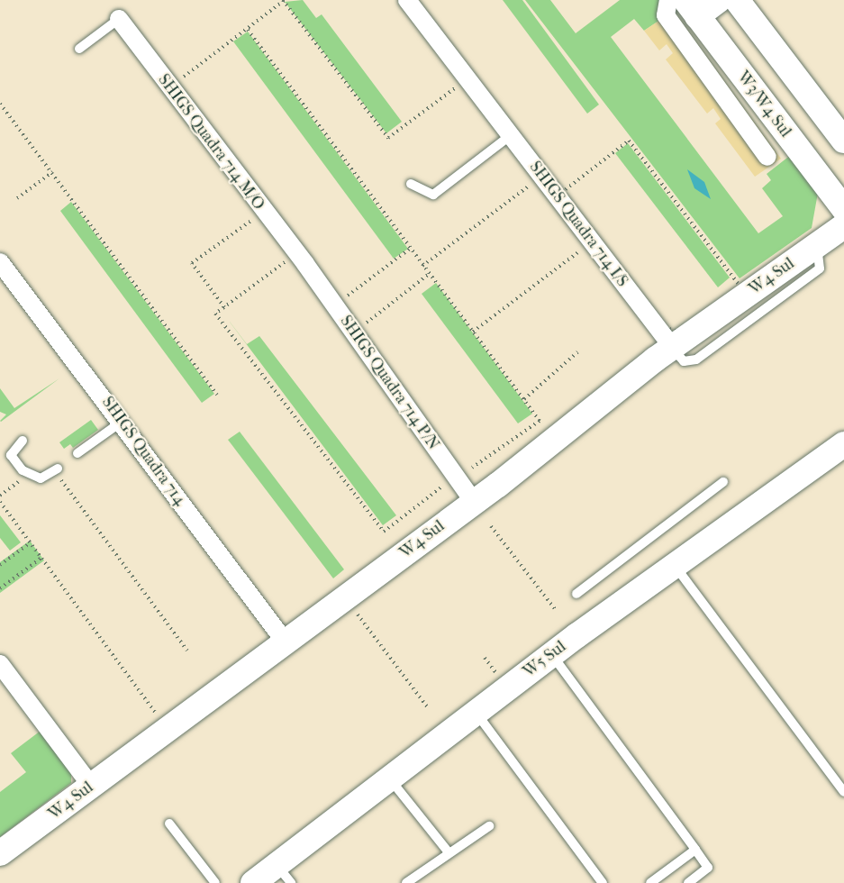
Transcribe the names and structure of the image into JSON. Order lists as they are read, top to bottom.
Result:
{
  "streets": {
    "main road": ["W3/W4 Sul", "W4 Sul", "W5 Sul"],
    "street": [
      "SHIGS Quadra 714 M/O",
      "SHIGS Quadra 714 I/S",
      "SHIGS Quadra 714 P/N",
      "SHIGS Quadra 714"
    ]
  },
  "crossings": [
    ["SHIGS Quadra 714 M/O", "SHIGS Quadra 714 P/N"],
    ["SHIGS Quadra 714 I/S", "W4 Sul"],
    ["W4 Sul", "SHIGS Quadra 714 P/N"],
    ["W4 Sul", "SHIGS Quadra 714"]
  ]
}
